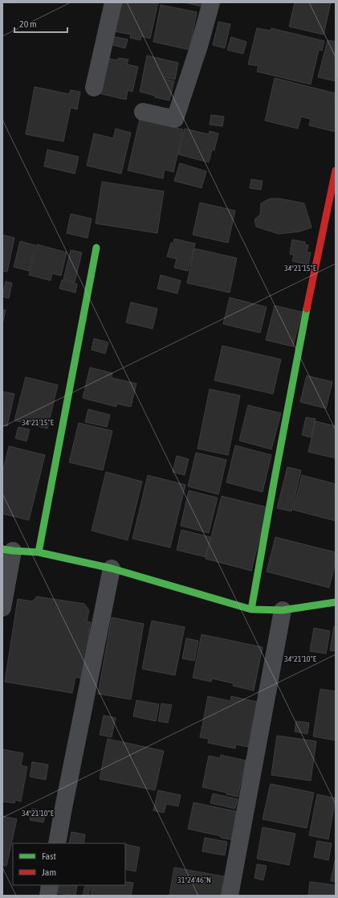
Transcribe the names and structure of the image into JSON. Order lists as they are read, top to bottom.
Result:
{
  "legend": ["Fast", "Jam"],
  "scale_bar": "20 m",
  "coordinates": ["34°21'15\"E", "34°21'10\"E", "31°24'46\"N"]
}
